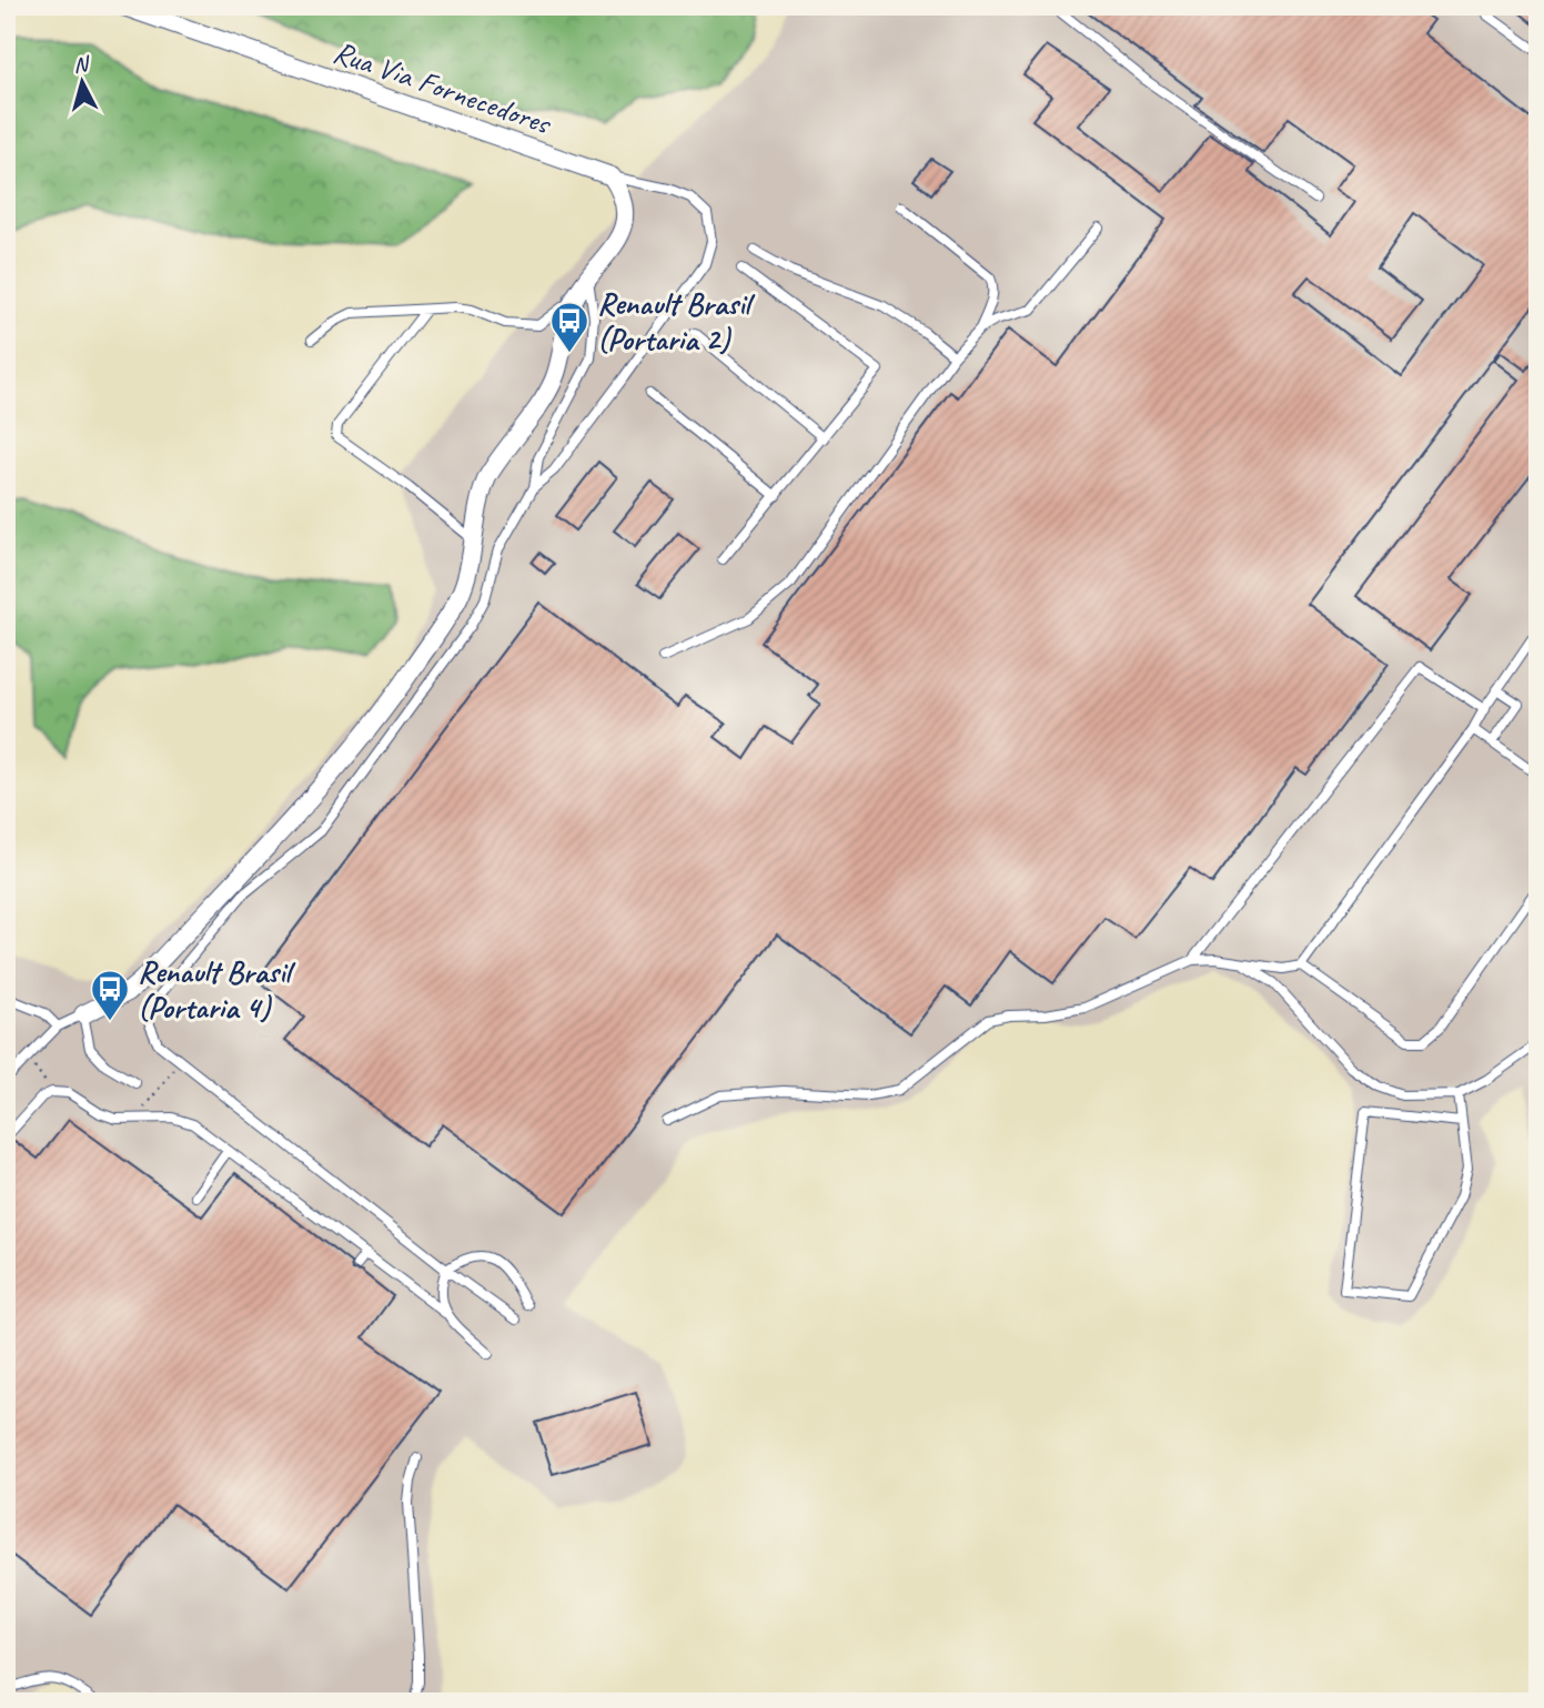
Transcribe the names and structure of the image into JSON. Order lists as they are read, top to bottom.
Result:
{
  "streets": {
    "street": ["Rua Via Fornecedores"]
  },
  "places": {
    "bus stop": ["Renault Brasil (Portaria 2)", "Renault Brasil (Portaria 4)"]
  },
  "north": "top"
}
